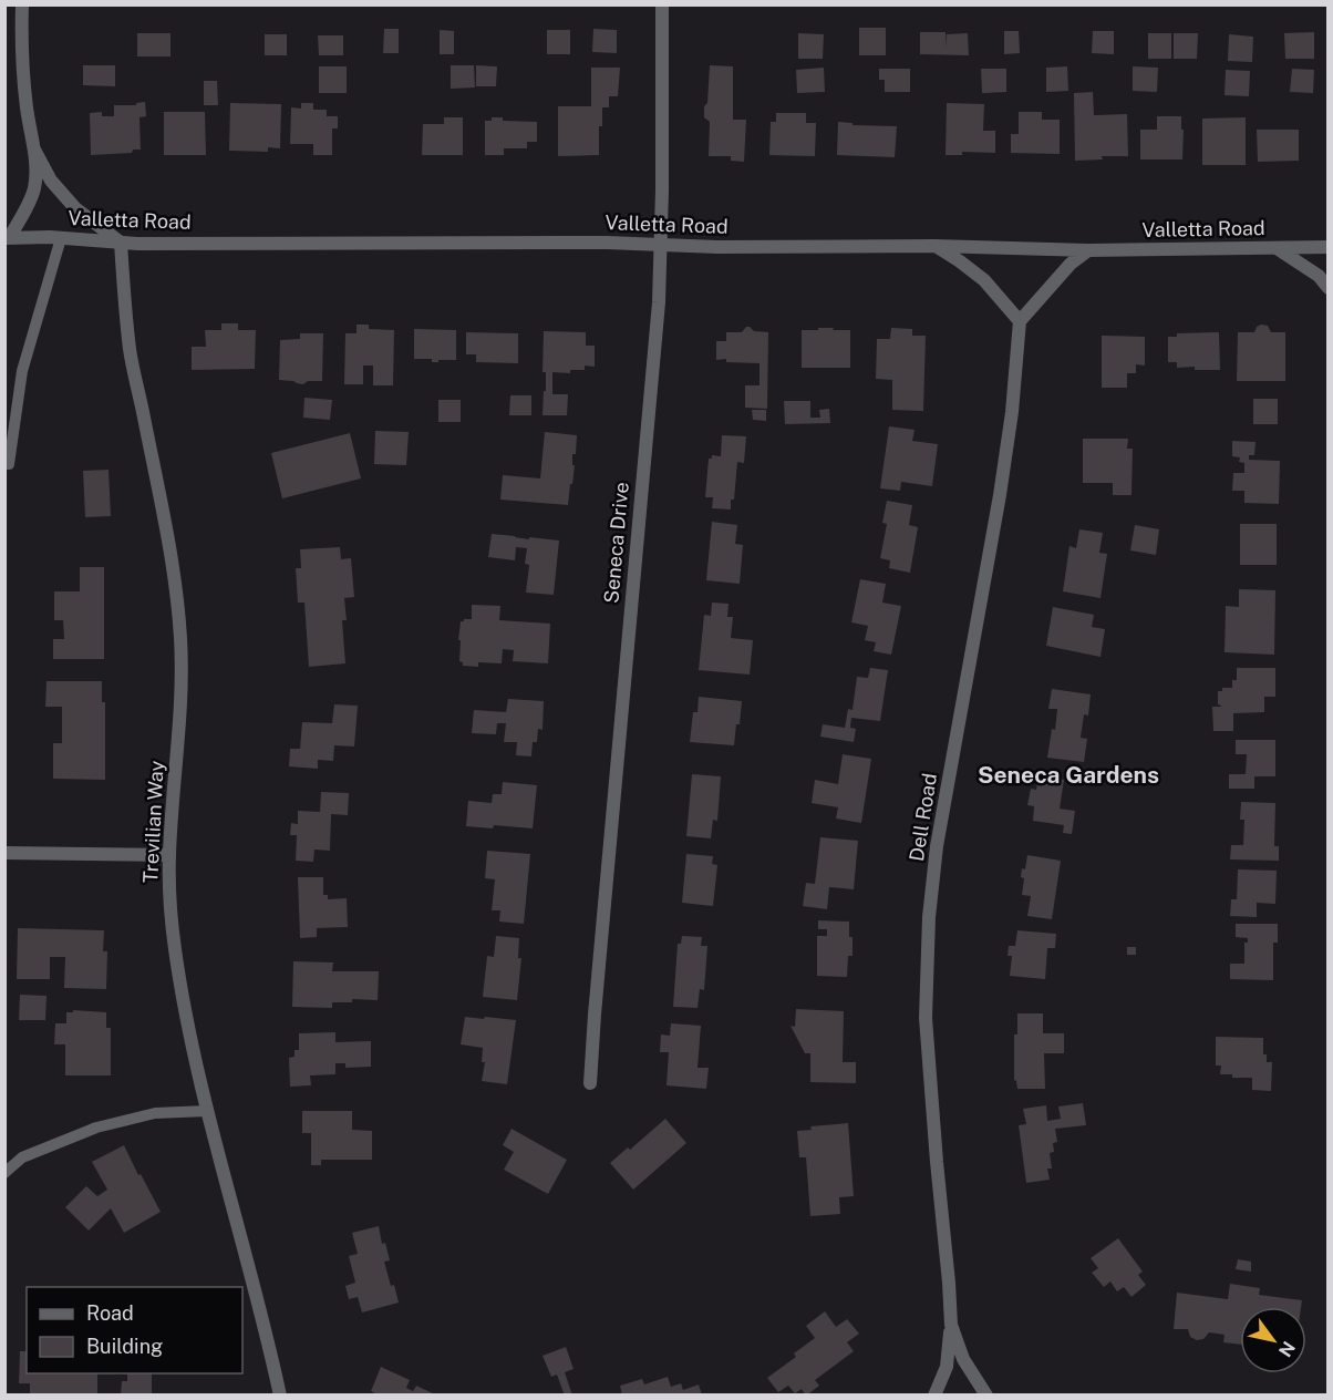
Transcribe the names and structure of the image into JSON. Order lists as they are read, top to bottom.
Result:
{
  "streets": {
    "street": [
      "Valletta Road",
      "Seneca Drive",
      "Dell Road",
      "Trevilian Way"
    ]
  },
  "crossings": [
    ["Valletta Road", "Seneca Drive"],
    ["Valletta Road", "Trevilian Way"]
  ],
  "districts": ["Seneca Gardens"],
  "legend": ["Road", "Building"],
  "north": "bottom right"
}
